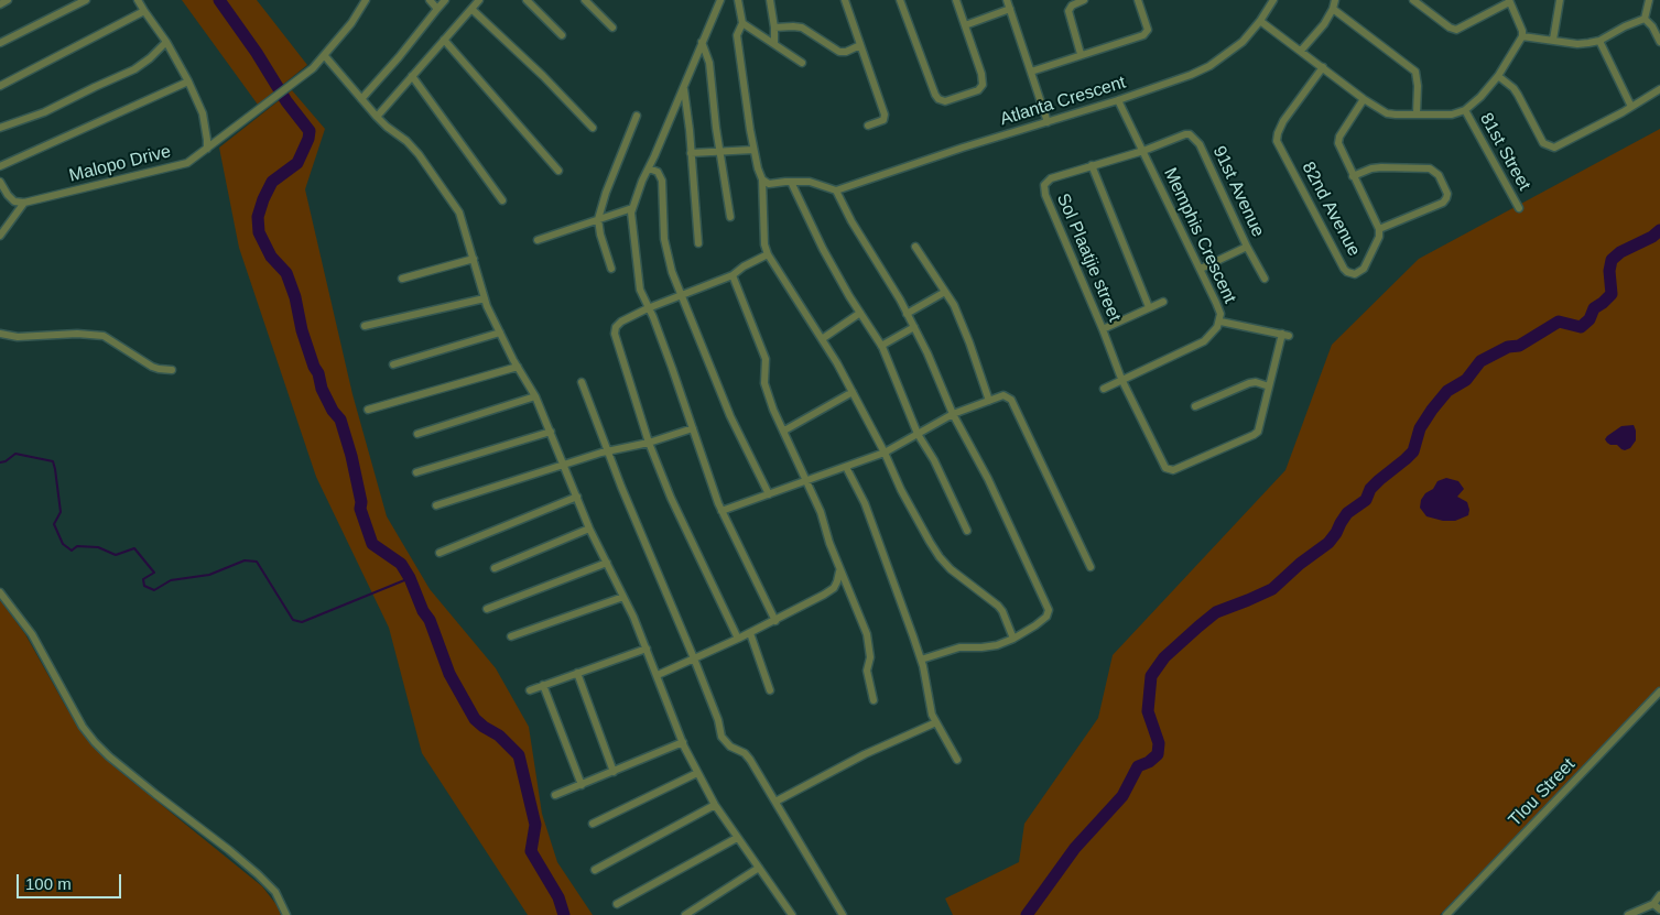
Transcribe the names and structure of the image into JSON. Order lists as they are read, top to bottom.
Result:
{
  "streets": {
    "street": [
      "Atlanta Crescent",
      "81st Street",
      "Malopo Drive",
      "91st Avenue",
      "82nd Avenue",
      "Memphis Crescent",
      "Sol Plaatjie street",
      "Tlou Street"
    ]
  },
  "crossings": [
    ["Atlanta Crescent", "Memphis Crescent"],
    ["91st Avenue", "Memphis Crescent"],
    ["91st Avenue", "Sol Plaatjie street"],
    ["Memphis Crescent", "Sol Plaatjie street"]
  ],
  "scale_bar": "100 m"
}
